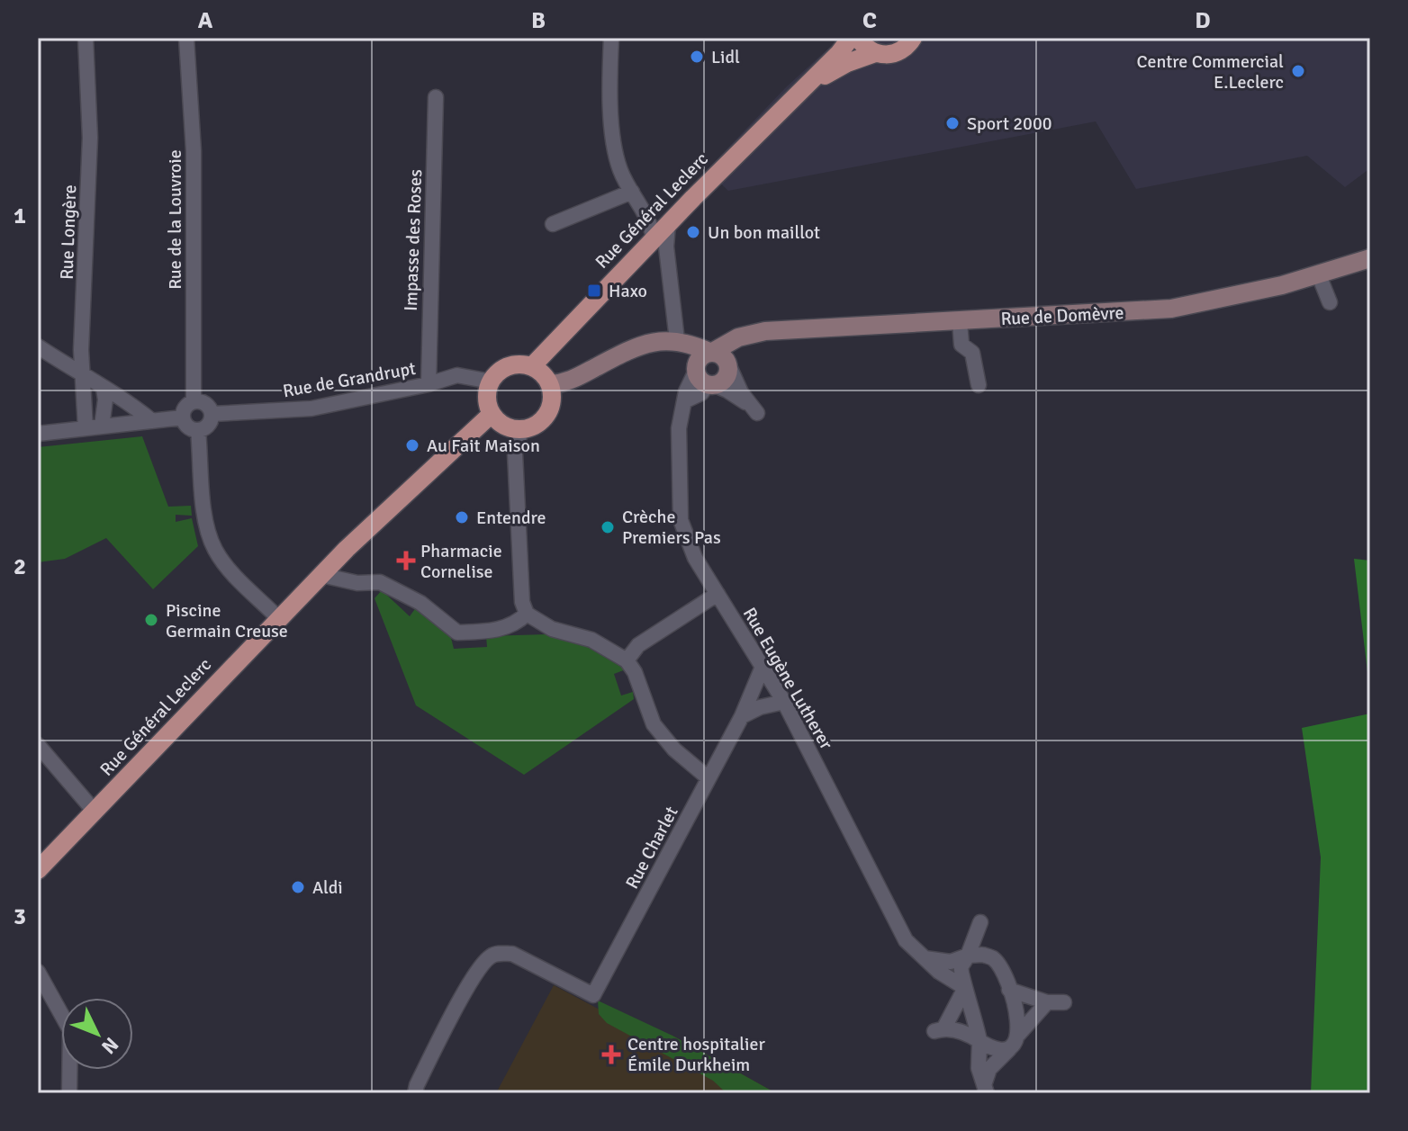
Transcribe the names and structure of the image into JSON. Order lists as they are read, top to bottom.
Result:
{
  "streets": {
    "main road": ["Rue Général Leclerc"],
    "street": [
      "Rue de la Louvroie",
      "Rue Longère",
      "Impasse des Roses",
      "Rue de Domèvre",
      "Rue de Grandrupt",
      "Rue Eugène Lutherer",
      "Rue Charlet"
    ]
  },
  "crossings": [
    ["Rue Général Leclerc", "Rue de Grandrupt"],
    ["Rue de la Louvroie", "Rue de Grandrupt"],
    ["Impasse des Roses", "Rue de Grandrupt"],
    ["Rue de Domèvre", "Rue Eugène Lutherer"],
    ["Rue Eugène Lutherer", "Rue Charlet"]
  ],
  "places": {
    "other": [
      "Lidl",
      "Centre Commercial E.Leclerc",
      "Sport 2000",
      "Un bon maillot",
      "Au Fait Maison",
      "Entendre",
      "Crèche Premiers Pas",
      "Piscine Germain Creuse",
      "Aldi"
    ],
    "transit": ["Haxo"],
    "health": ["Pharmacie Cornelise", "Centre hospitalier Émile Durkheim"]
  },
  "north": "bottom right",
  "grid": {
    "columns": [
      "A",
      "B",
      "C",
      "D"
    ],
    "rows": ["1", "2", "3"]
  }
}
